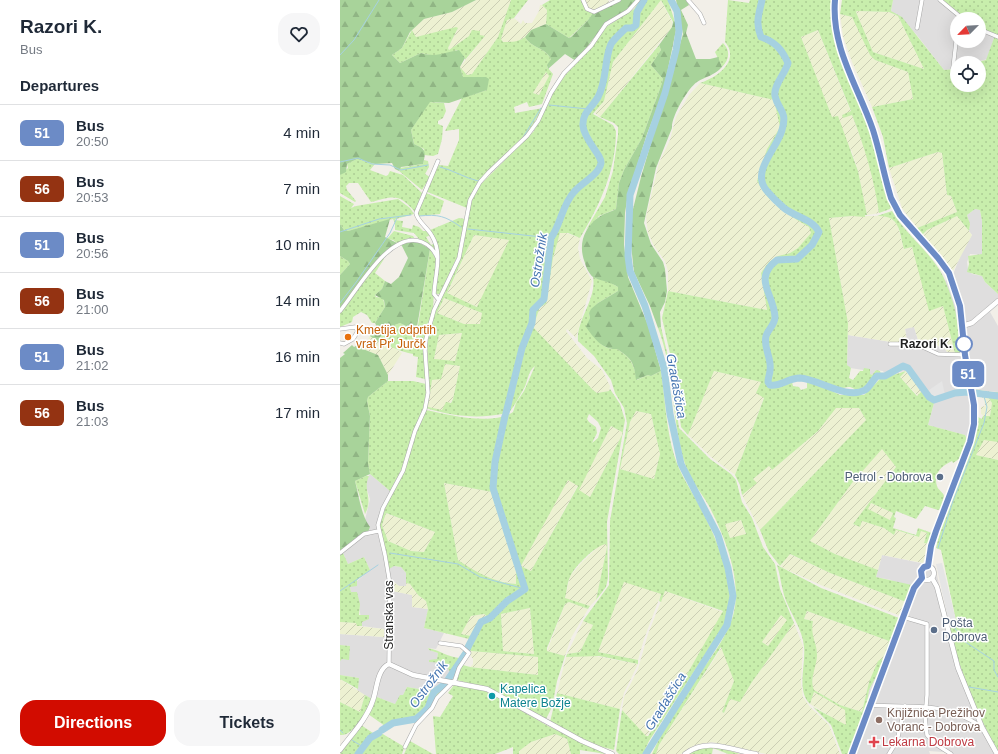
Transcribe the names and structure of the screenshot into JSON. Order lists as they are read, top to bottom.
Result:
{
  "streets": {
    "street": ["Stranska vas"]
  },
  "water": ["Ostrožnik", "Gradaščica"],
  "places": {
    "other": [
      "Kmetija odprtih vrat Pr' Jurčk",
      "Razori K.",
      "Petrol - Dobrova",
      "Pošta Dobrova",
      "Kapelica Matere Božje",
      "Knjižnica Prežihov Voranc - Dobrova"
    ],
    "health": ["Lekarna Dobrova"]
  },
  "lines": ["bus line 51"],
  "north": "bottom left",
  "page": {
    "heading": [
      ["Razori K.", "Bus"],
      "Departures"
    ],
    "on_map": "51",
    "list": [
      {
        "mark": "51",
        "name": "Bus",
        "note": "20:50",
        "value": "4 min"
      },
      {
        "mark": "56",
        "name": "Bus",
        "note": "20:53",
        "value": "7 min"
      },
      {
        "mark": "51",
        "name": "Bus",
        "note": "20:56",
        "value": "10 min"
      },
      {
        "mark": "56",
        "name": "Bus",
        "note": "21:00",
        "value": "14 min"
      },
      {
        "mark": "51",
        "name": "Bus",
        "note": "21:02",
        "value": "16 min"
      },
      {
        "mark": "56",
        "name": "Bus",
        "note": "21:03",
        "value": "17 min"
      }
    ],
    "buttons": ["Directions", "Tickets"]
  }
}
